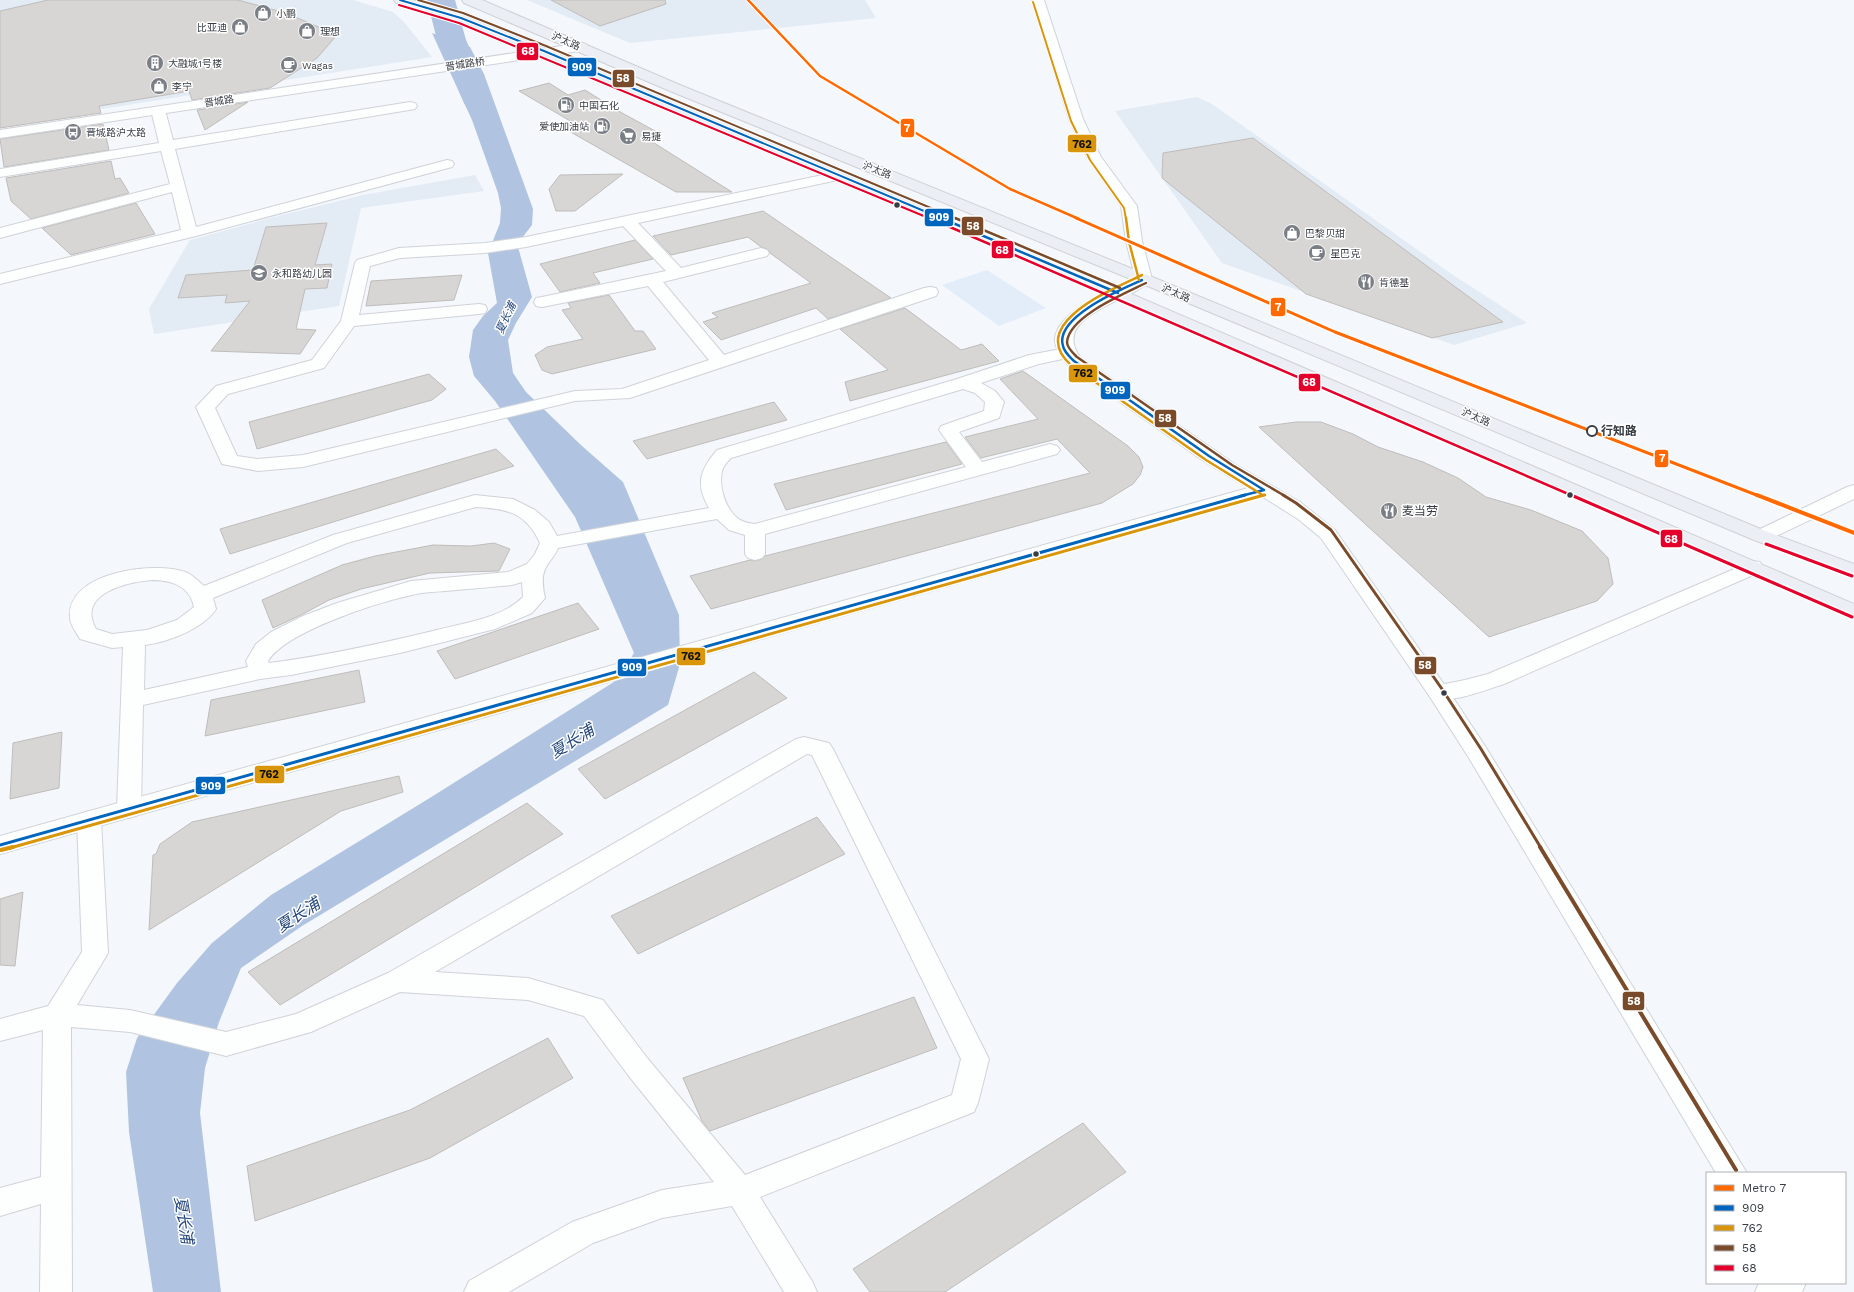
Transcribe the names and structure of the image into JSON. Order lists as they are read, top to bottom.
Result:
{
  "streets": {
    "main road": ["沪太路"],
    "street": ["晋城路桥", "晋城路"]
  },
  "crossings": [
    ["沪太路", "晋城路桥"],
    ["晋城路桥", "晋城路"]
  ],
  "water": ["夏长浦"],
  "places": {
    "shop": [
      "小鹏",
      "比亚迪",
      "理想",
      "李宁",
      "巴黎贝甜"
    ],
    "building": ["大融城1号楼"],
    "cafe": ["Wagas", "星巴克"],
    "fuel station": ["中国石化", "爱使加油站"],
    "bus stop": ["晋城路沪太路"],
    "supermarket": ["易捷"],
    "school or university": ["永和路幼儿园"],
    "restaurant": ["肯德基", "麦当劳"],
    "other": ["行知路"]
  },
  "lines": [
    "metro line 7",
    "transit line 909",
    "transit line 58",
    "transit line 762",
    "transit line 68"
  ],
  "legend": [
    "Metro 7",
    "909",
    "762",
    "58",
    "68"
  ]
}
